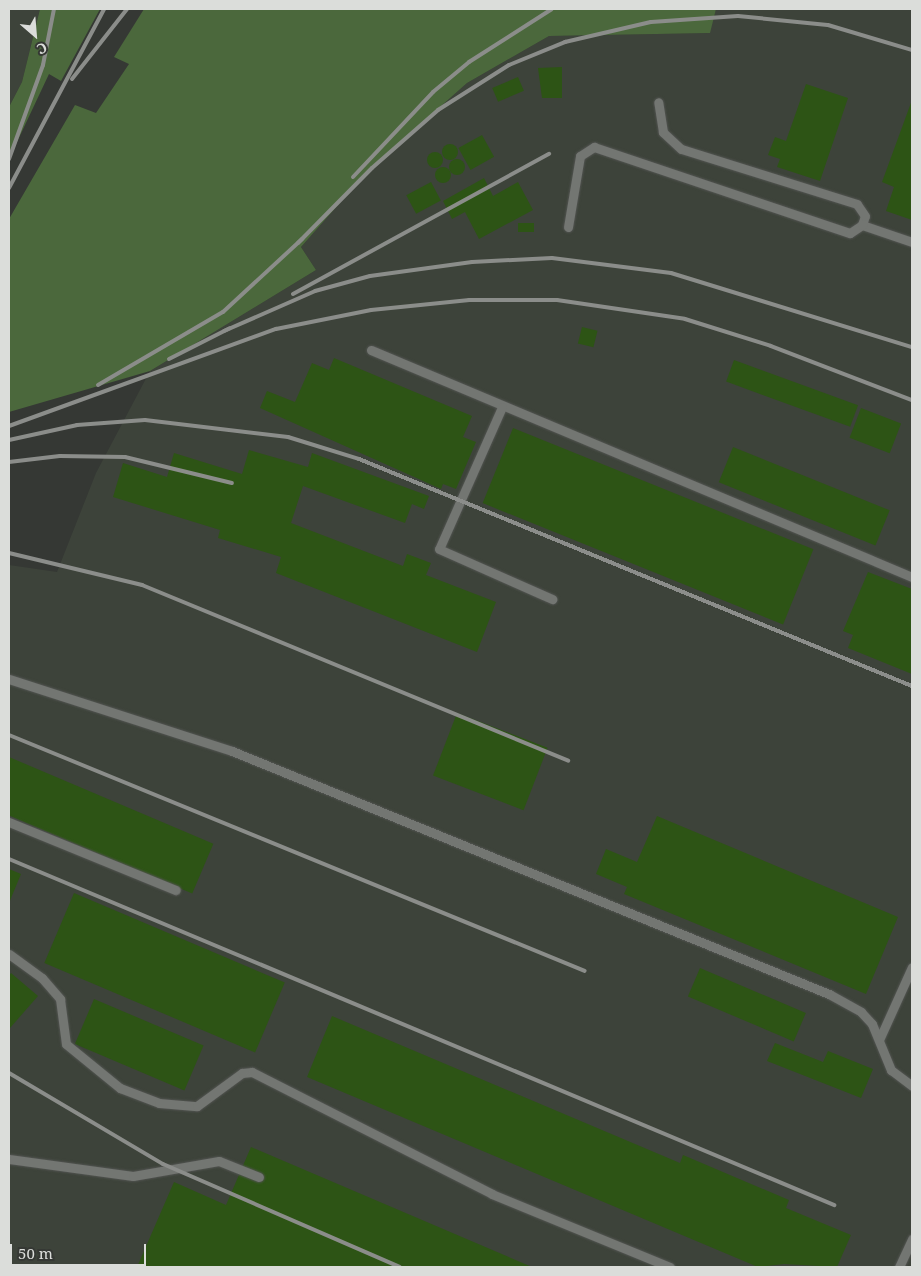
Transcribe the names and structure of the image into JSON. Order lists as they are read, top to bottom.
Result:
{
  "scale_bar": "50 m",
  "north": "bottom right"
}
